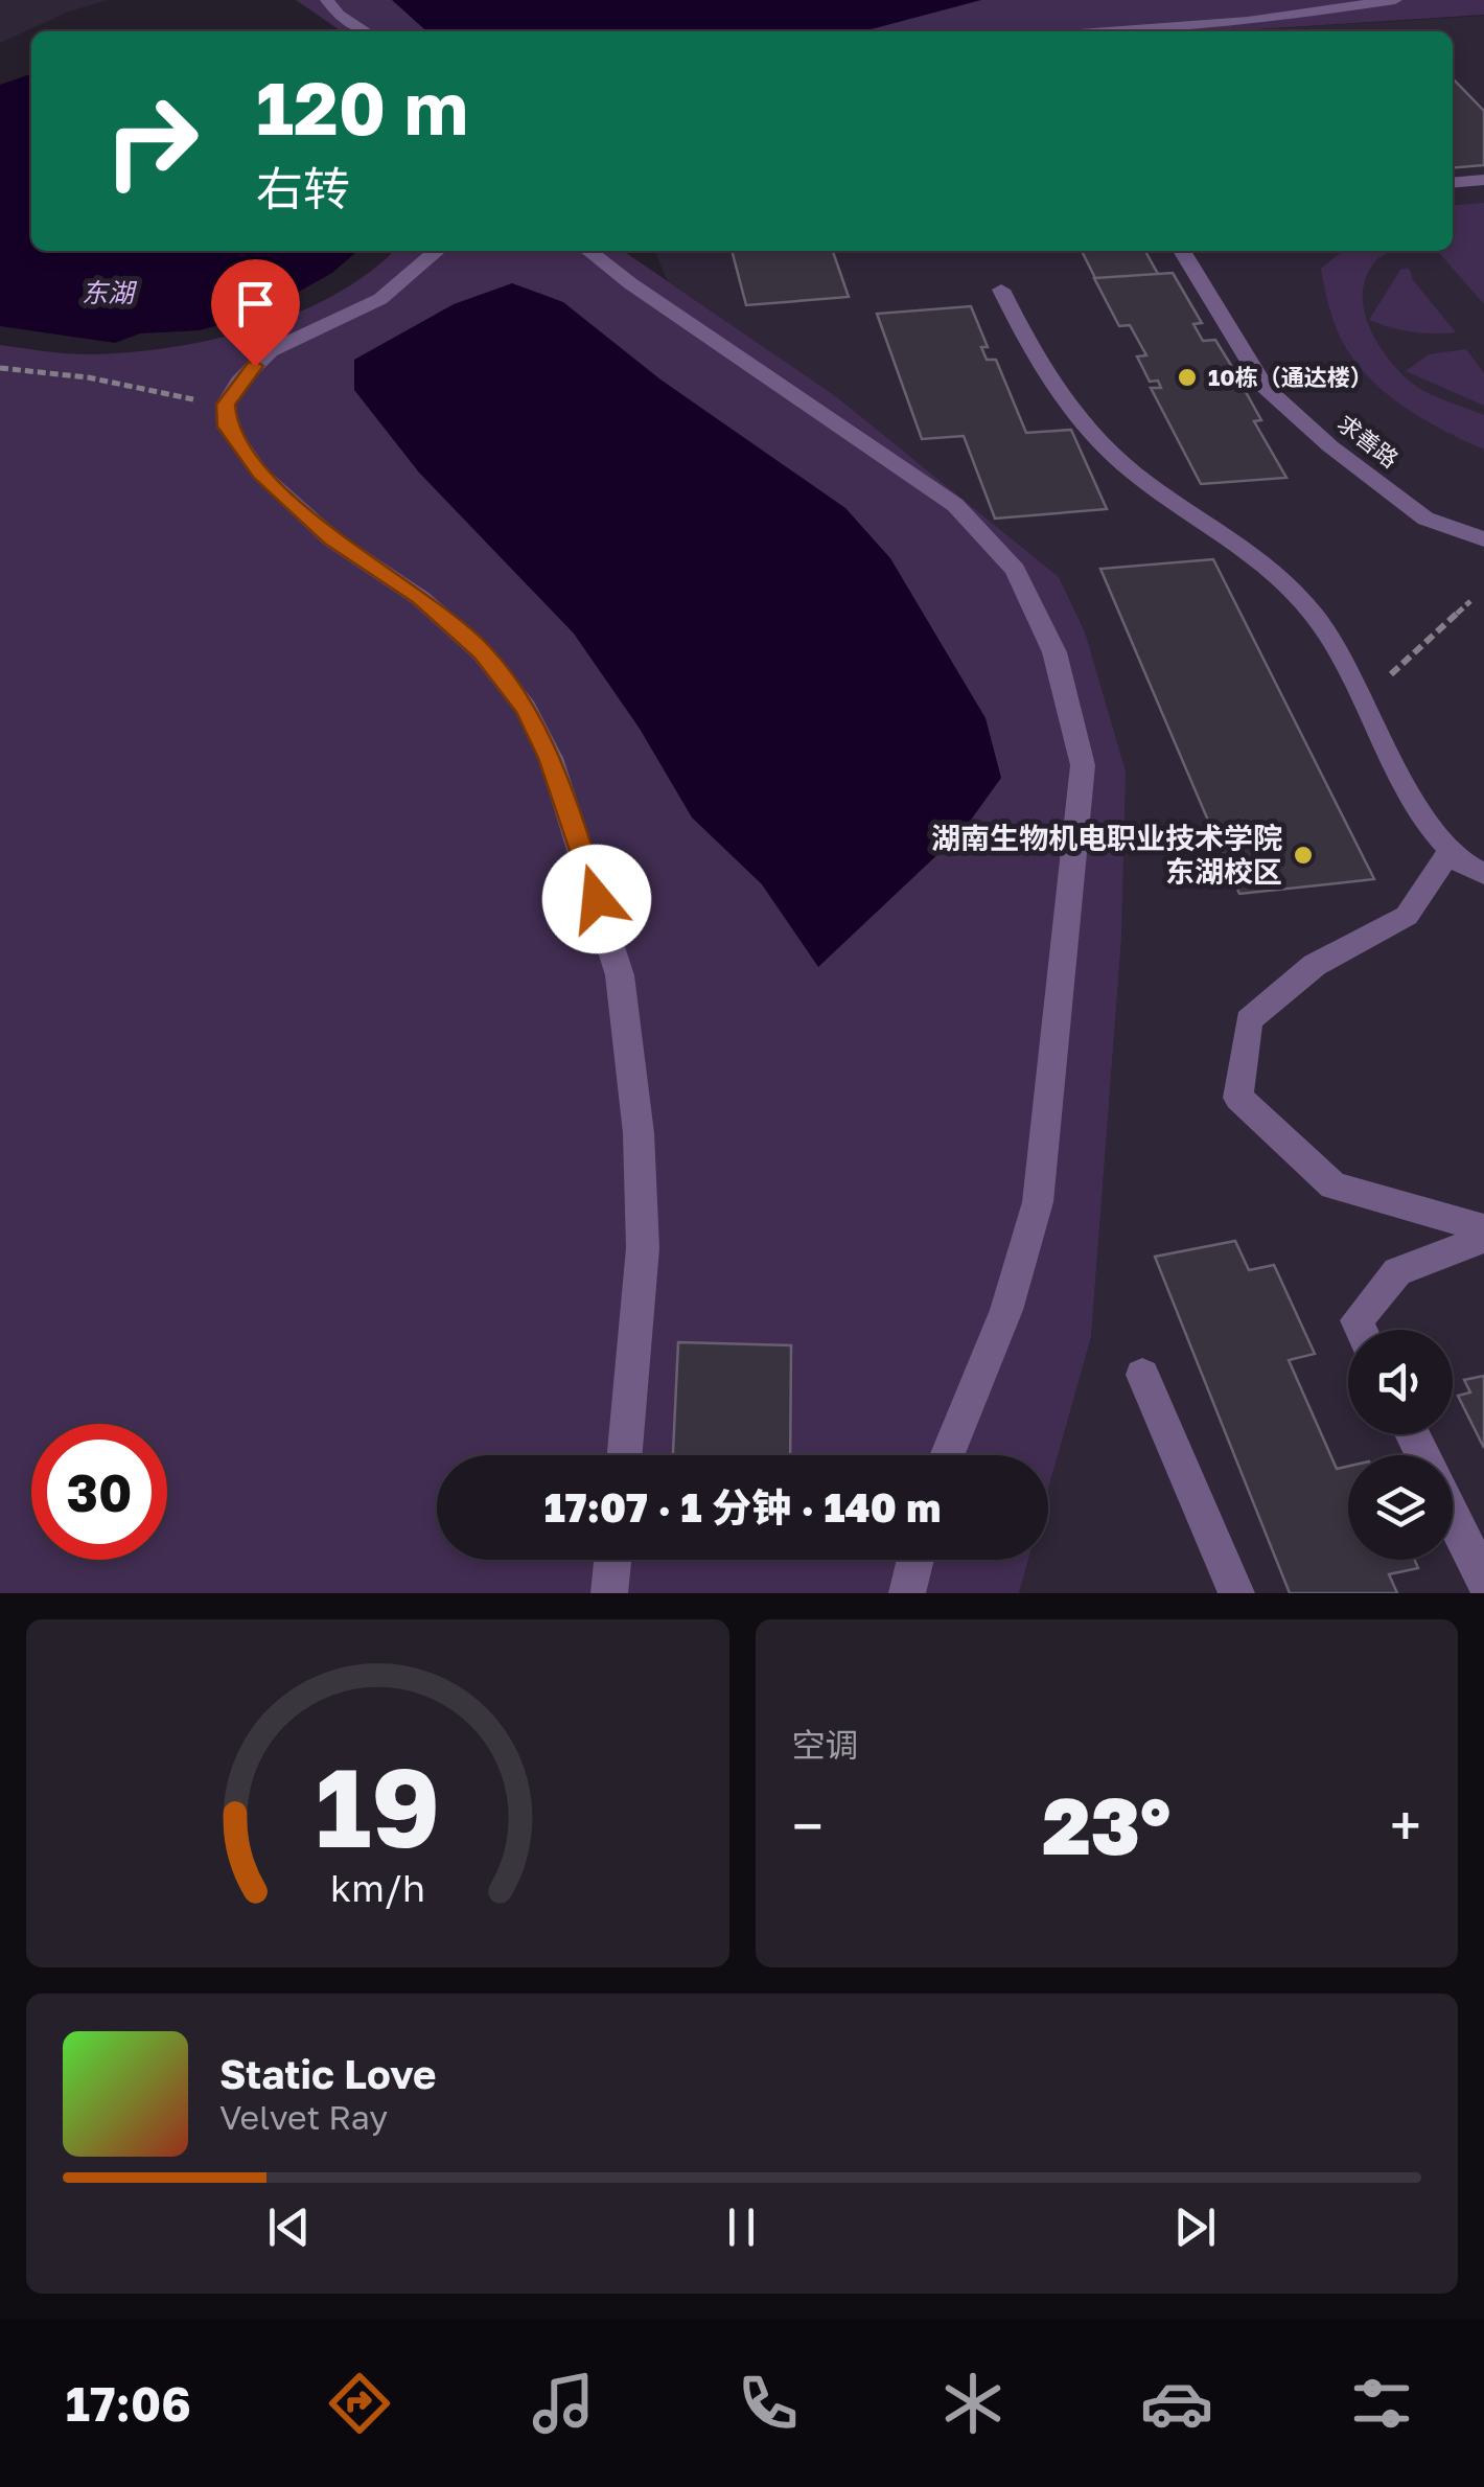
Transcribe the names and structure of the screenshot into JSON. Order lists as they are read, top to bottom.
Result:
{
  "streets": {
    "street": ["求善路"]
  },
  "water": ["东湖"],
  "places": ["10栋（通达楼）", "湖南生物机电职业技术学院 东湖校区"],
  "page": {
    "turn": ["120 m", "右转"],
    "limit": "30",
    "trip": "17:07 · 1 分钟 · 140 m",
    "tile": "空调",
    "heat": ["−", "23°", "+"],
    "song": ["Static Love", "Velvet Ray"],
    "tabs": "17:06",
    "gauge": ["19", "km/h"]
  }
}
